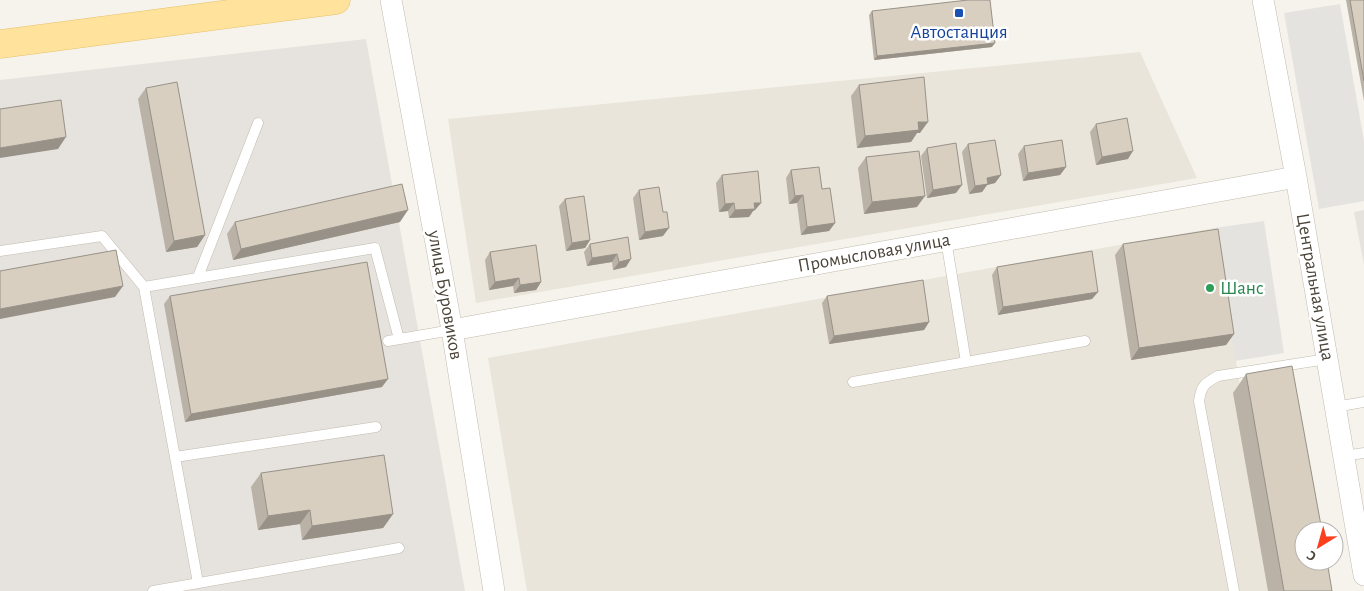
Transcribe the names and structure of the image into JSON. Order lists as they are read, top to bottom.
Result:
{
  "streets": {
    "street": ["Промысловая улица", "Центральная улица", "улица Буровиков"]
  },
  "crossings": [
    ["Промысловая улица", "Центральная улица"],
    ["Промысловая улица", "улица Буровиков"]
  ],
  "places": {
    "transit": ["Автостанция"],
    "other": ["Шанс"]
  },
  "north": "bottom left"
}
